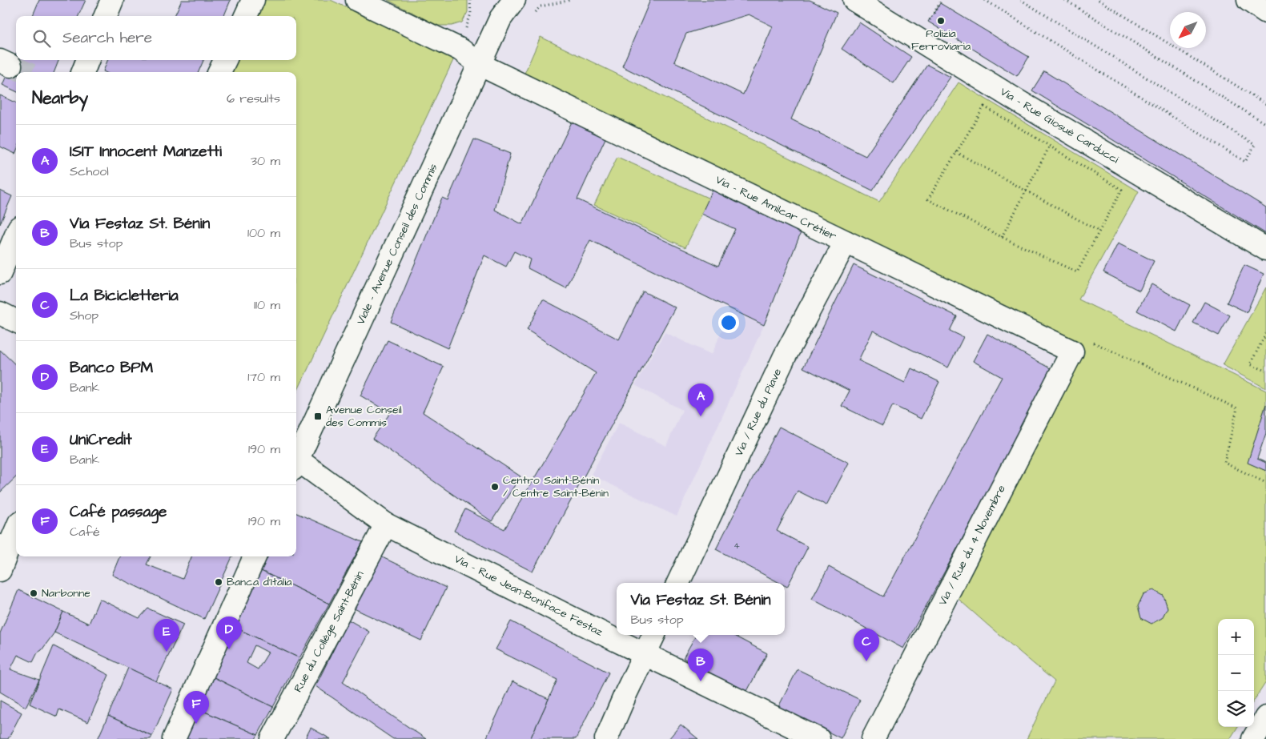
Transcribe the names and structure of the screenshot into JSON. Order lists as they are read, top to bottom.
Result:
{
  "streets": {
    "street": [
      "Via - Rue Giosuè Carducci",
      "Via - Rue Amilcar Crétier",
      "Viale - Avenue Conseil des Commis",
      "Via / Rue du Piave",
      "Via / Rue du 4 Novembre",
      "Via - Rue Jean-Boniface Festaz",
      "Rue du Collège Saint-Bénin"
    ]
  },
  "crossings": [
    ["Via - Rue Amilcar Crétier", "Viale - Avenue Conseil des Commis"],
    ["Via - Rue Amilcar Crétier", "Via / Rue du Piave"],
    ["Via - Rue Amilcar Crétier", "Via / Rue du 4 Novembre"],
    ["Via - Rue Jean-Boniface Festaz", "Rue du Collège Saint-Bénin"]
  ],
  "places": {
    "other": [
      "Polizia Ferroviaria",
      "Centro Saint-Bénin / Centre Saint-Bénin",
      "Banca d'Italia",
      "Narbonne"
    ],
    "transit": ["Avenue Conseil des Commis"]
  },
  "house_numbers": ["4"],
  "north": "bottom left",
  "page": {
    "search": "Search here",
    "heading": ["Nearby", "6 results"],
    "list": [
      {
        "mark": "A",
        "name": "ISIT Innocent Manzetti",
        "note": "School",
        "value": "30 m"
      },
      {
        "mark": "B",
        "name": "Via Festaz St. Bénin",
        "note": "Bus stop",
        "value": "100 m"
      },
      {
        "mark": "C",
        "name": "La Bicicletteria",
        "note": "Shop",
        "value": "110 m"
      },
      {
        "mark": "D",
        "name": "Banco BPM",
        "note": "Bank",
        "value": "170 m"
      },
      {
        "mark": "E",
        "name": "UniCredit",
        "note": "Bank",
        "value": "190 m"
      },
      {
        "mark": "F",
        "name": "Café passage",
        "note": "Café",
        "value": "190 m"
      }
    ],
    "pins": [
      "A",
      "D",
      "E",
      "C",
      "B",
      "F"
    ],
    "popup": ["Via Festaz St. Bénin", "Bus stop"],
    "map_buttons": ["+", "−"]
  }
}
